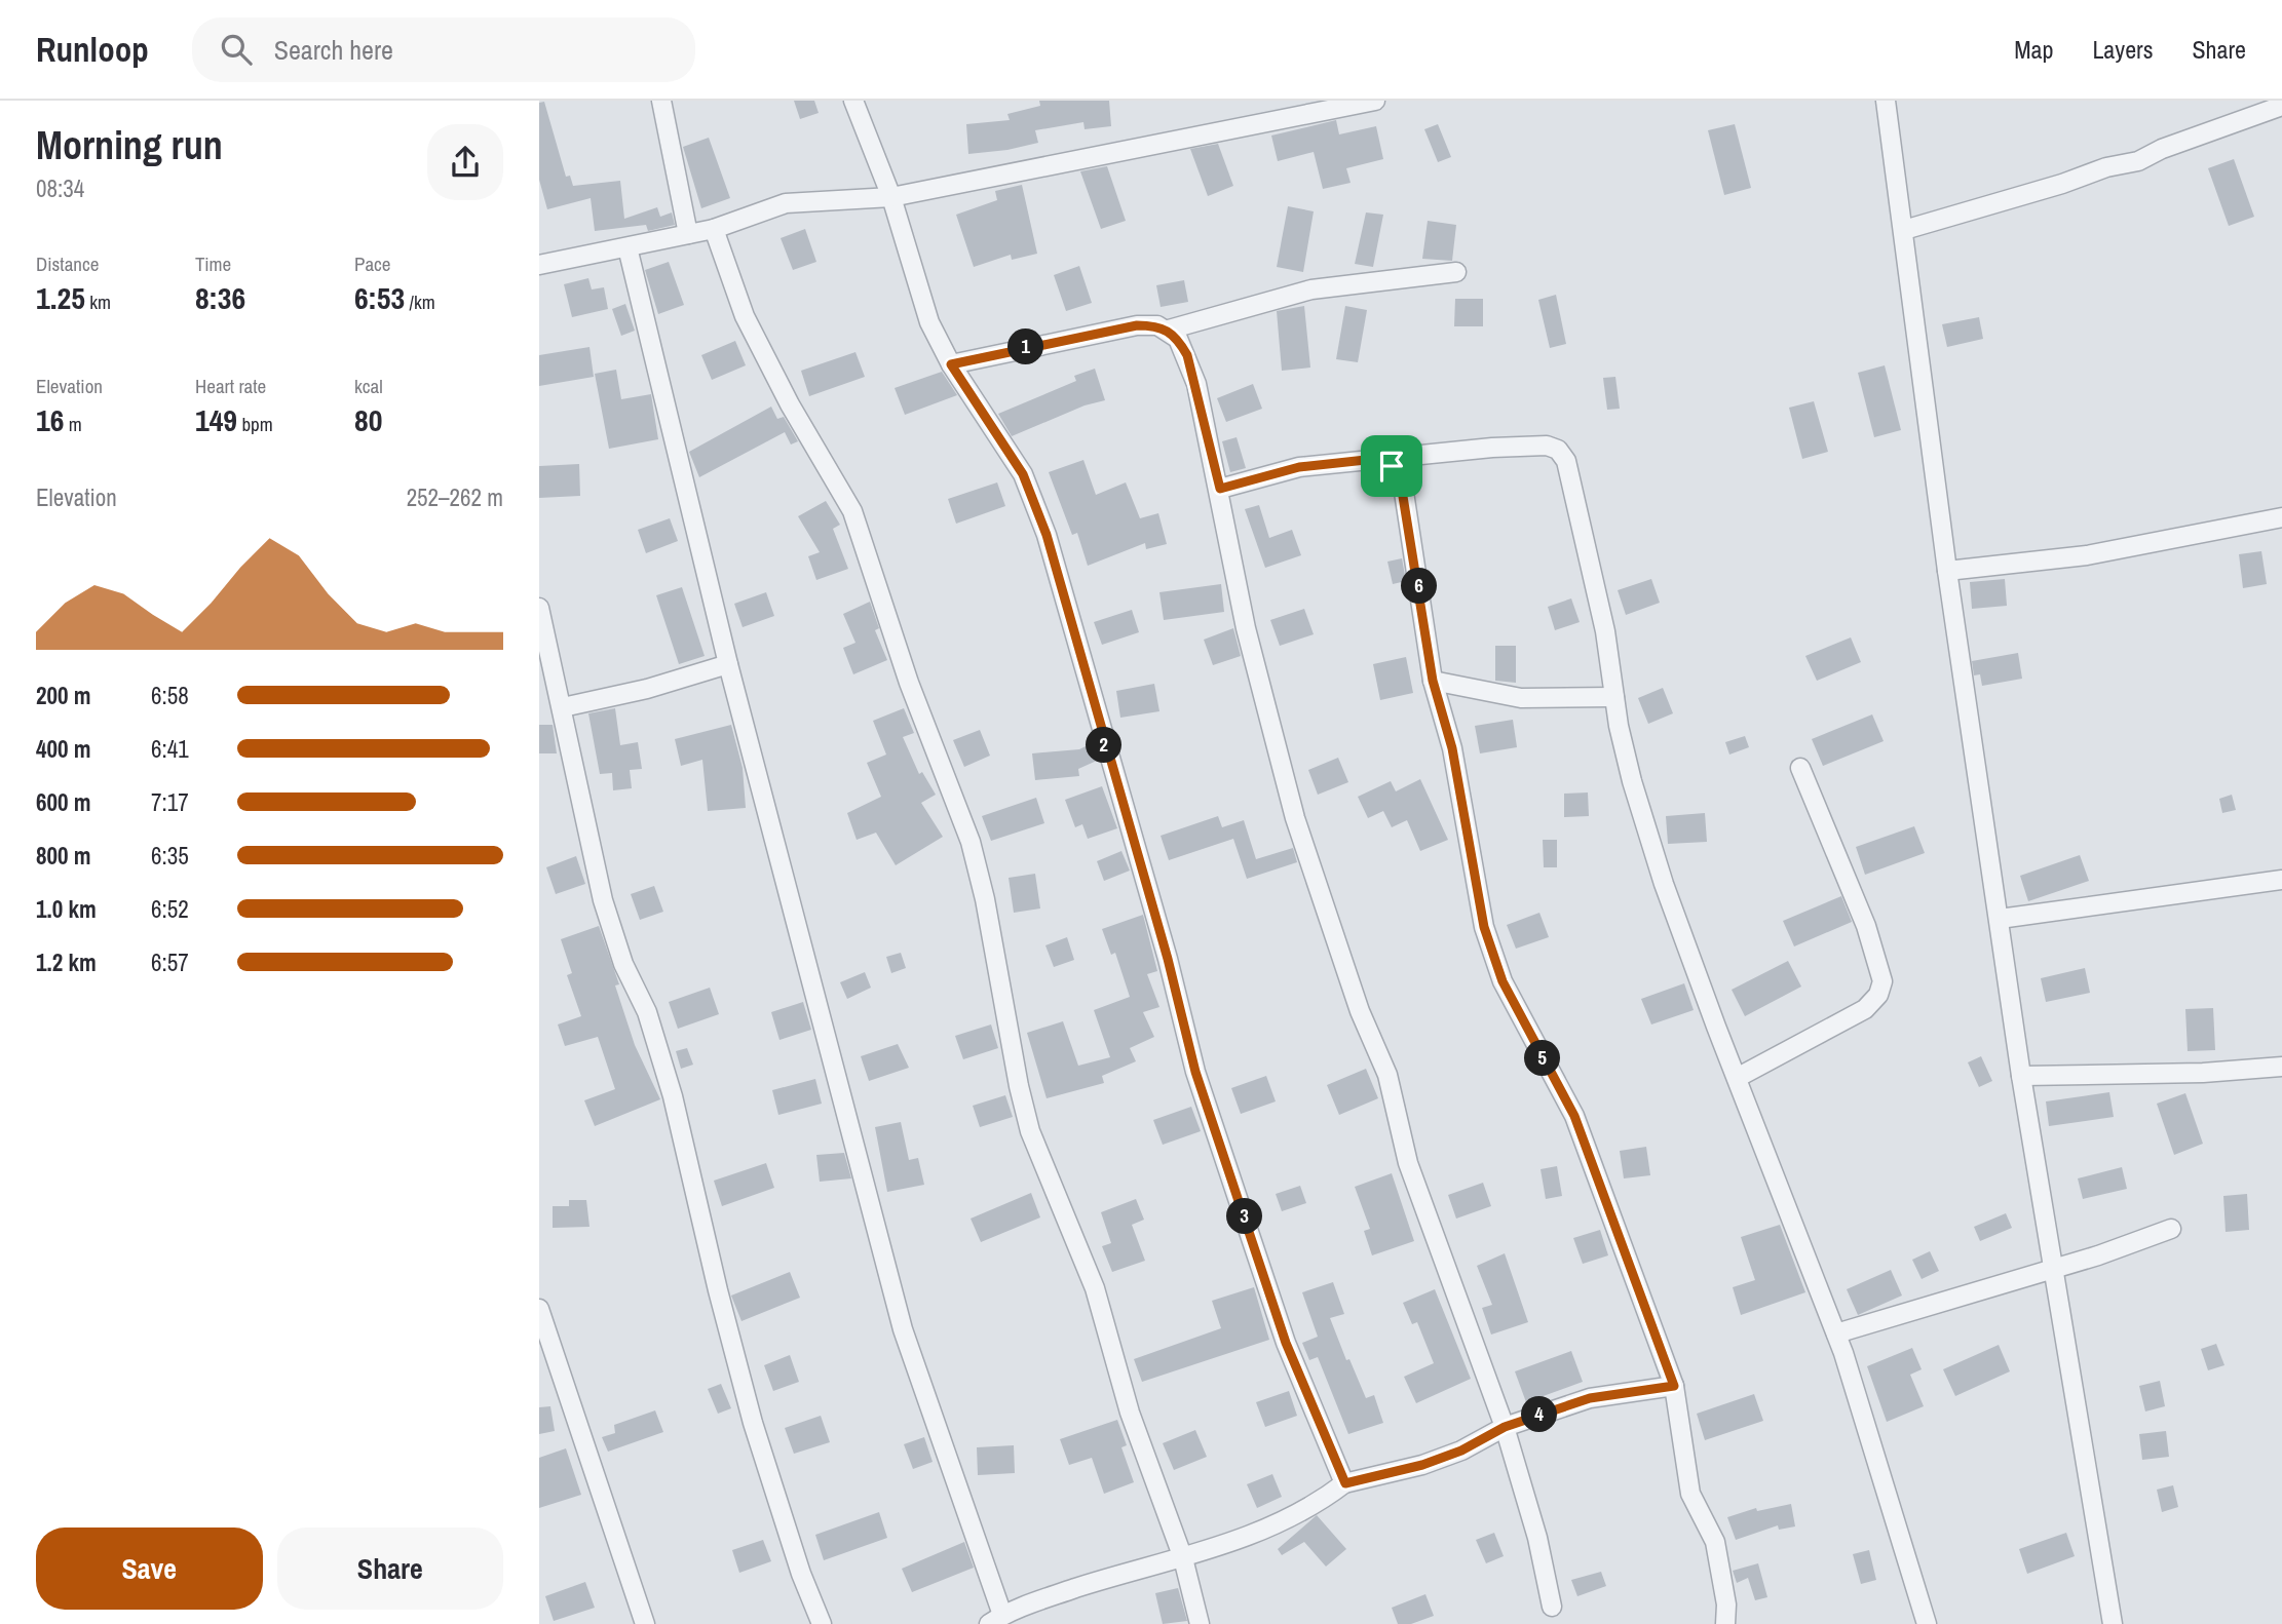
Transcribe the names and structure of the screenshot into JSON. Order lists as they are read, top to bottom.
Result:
{
  "page": {
    "header": "Runloop",
    "search": "Search here",
    "nav": ["Map", "Layers", "Share"],
    "heading": ["Morning run", "08:34"],
    "stats": [
      ["Distance", "1.25 km"],
      ["Time", "8:36"],
      ["Pace", "6:53 /km"],
      ["Elevation", "16 m"],
      ["Heart rate", "149 bpm"],
      ["kcal", "80"]
    ],
    "pins": [
      "1",
      "6",
      "2",
      "5",
      "3",
      "4"
    ],
    "chart": ["Elevation", "252–262 m"],
    "list": [
      {
        "name": "200 m",
        "note": "6:58"
      },
      {
        "name": "400 m",
        "note": "6:41"
      },
      {
        "name": "600 m",
        "note": "7:17"
      },
      {
        "name": "800 m",
        "note": "6:35"
      },
      {
        "name": "1.0 km",
        "note": "6:52"
      },
      {
        "name": "1.2 km",
        "note": "6:57"
      }
    ],
    "buttons": ["Save", "Share"]
  }
}
